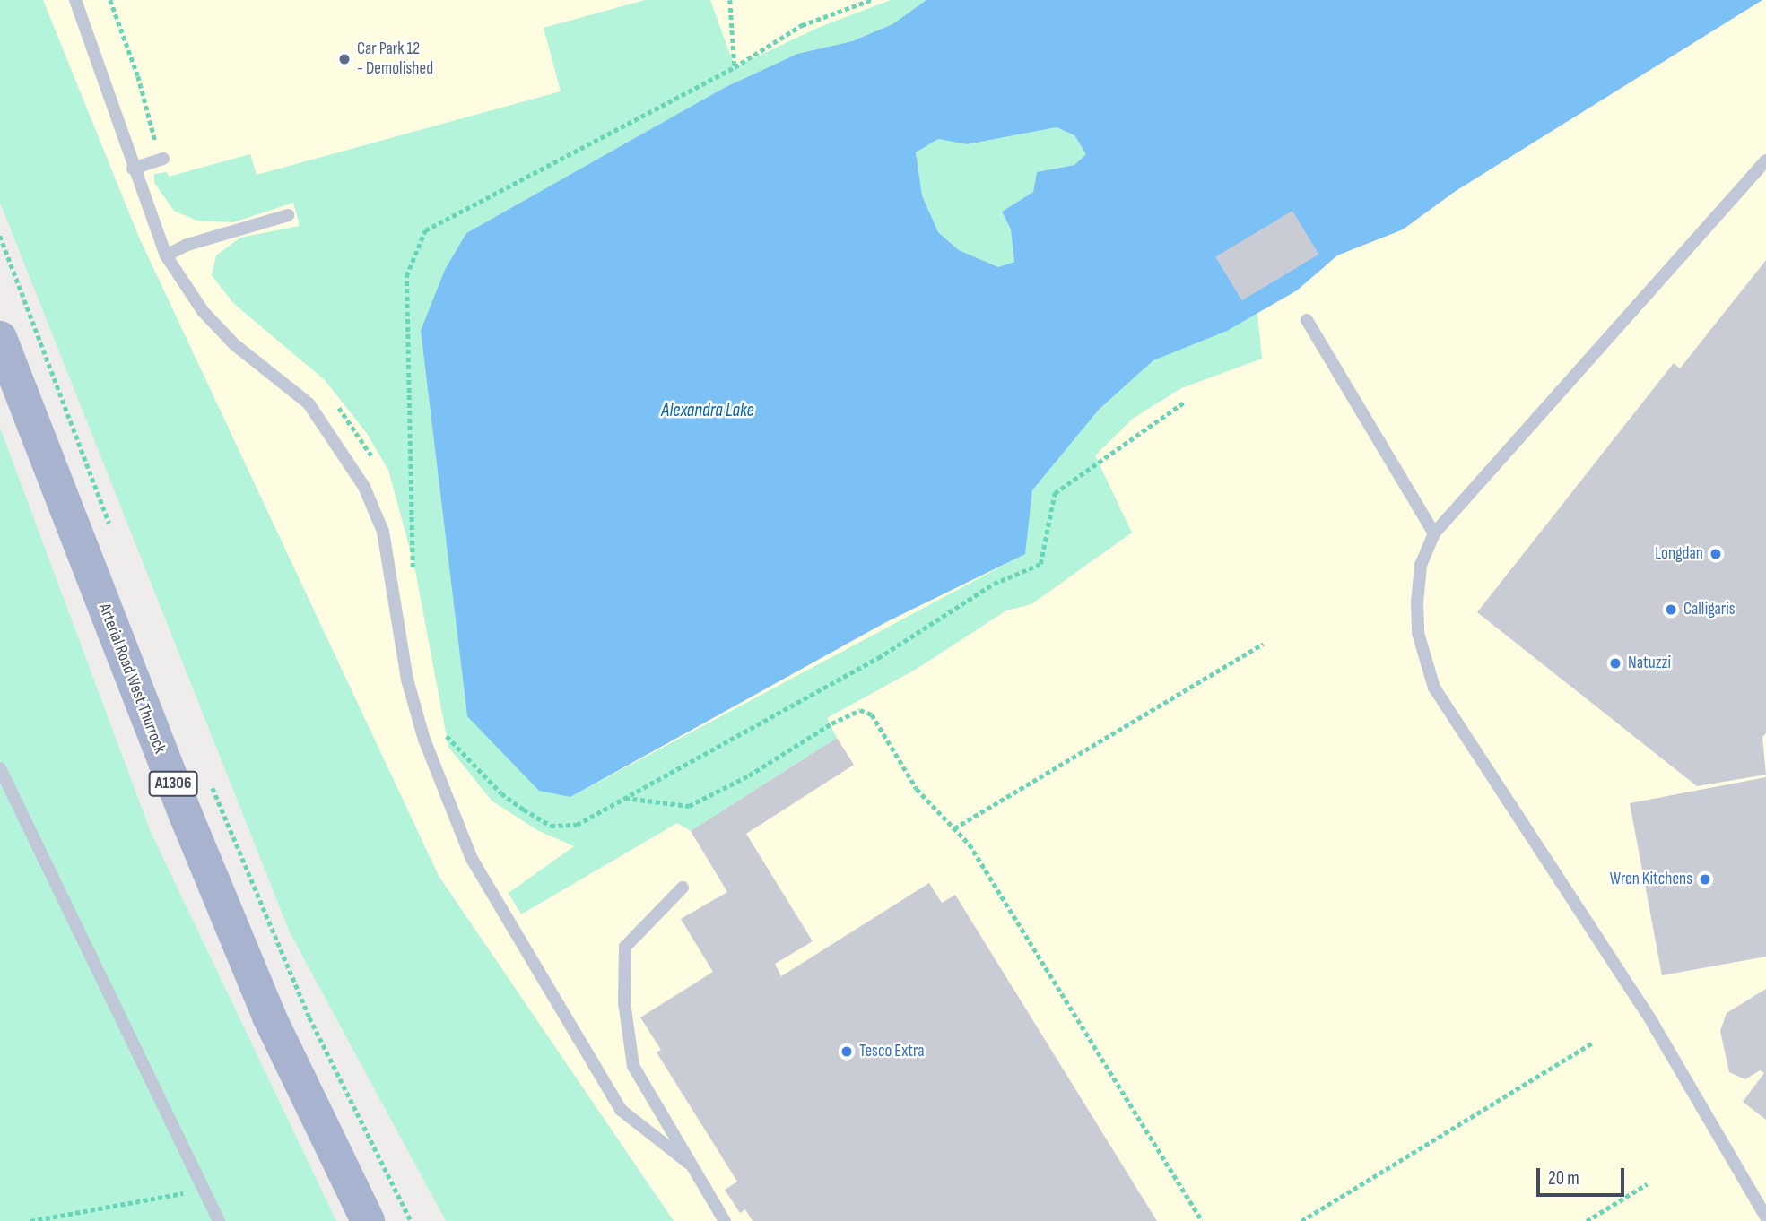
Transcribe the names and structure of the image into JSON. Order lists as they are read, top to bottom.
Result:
{
  "streets": {
    "main road": ["Arterial Road West Thurrock", "A1306"]
  },
  "water": ["Alexandra Lake"],
  "places": [
    "Car Park 12 - Demolished",
    "Longdan",
    "Calligaris",
    "Natuzzi",
    "Wren Kitchens",
    "Tesco Extra"
  ],
  "scale_bar": "20 m"
}
